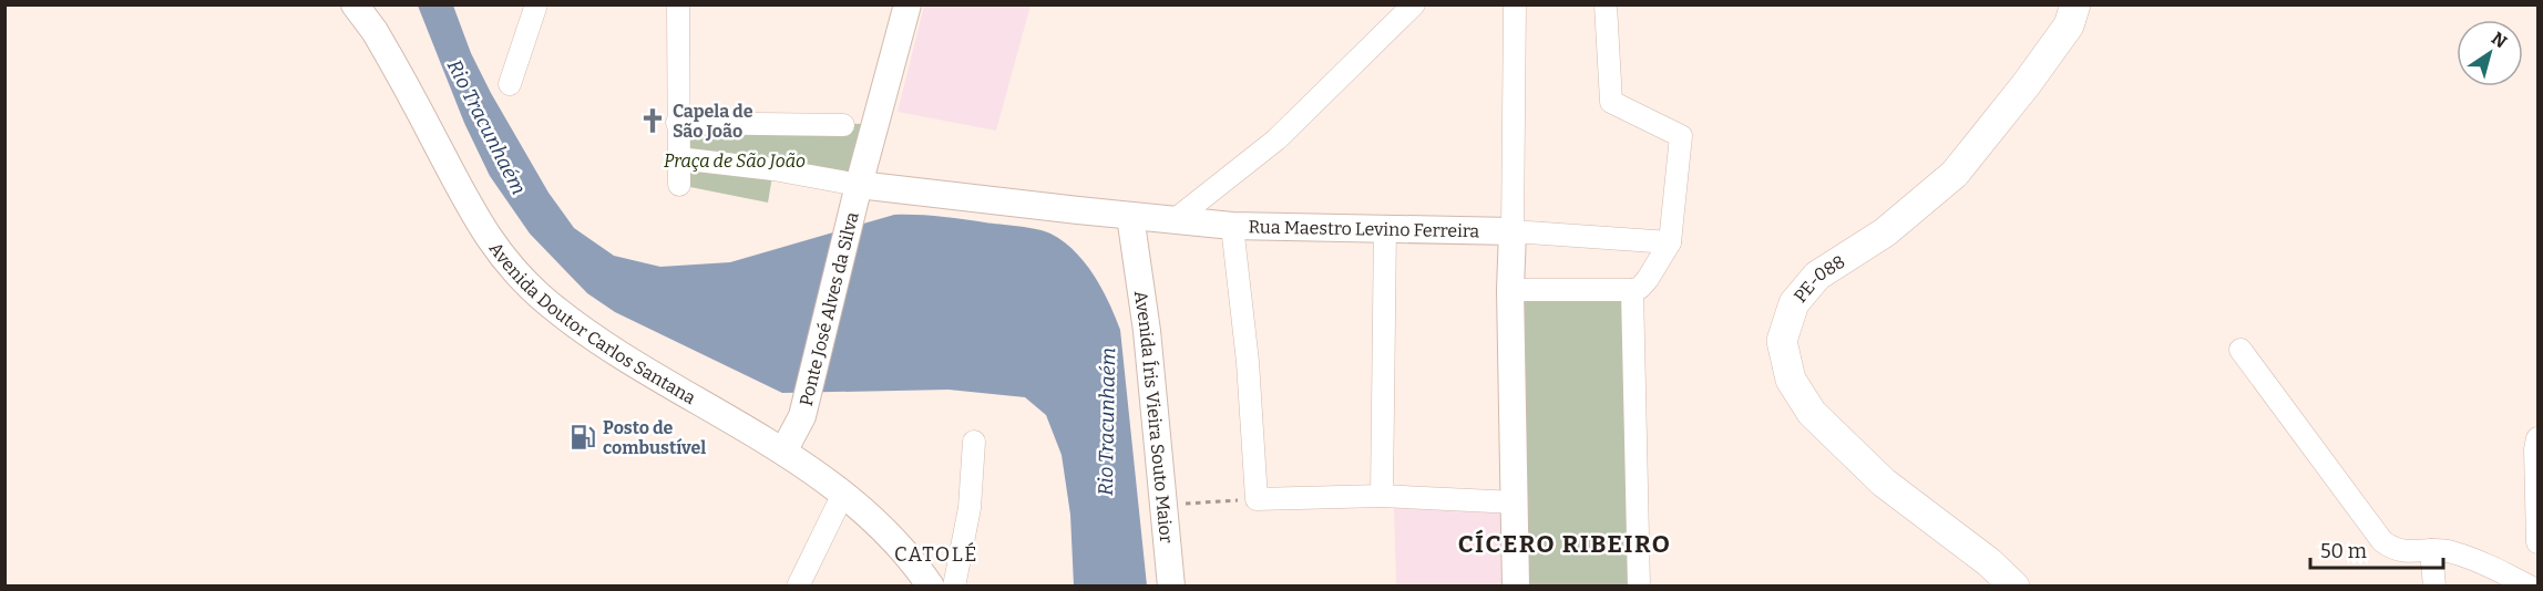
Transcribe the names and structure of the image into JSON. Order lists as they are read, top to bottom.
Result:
{
  "streets": {
    "main road": ["PE-088"],
    "street": [
      "Rua Maestro Levino Ferreira",
      "Ponte José Alves da Silva",
      "Avenida Doutor Carlos Santana",
      "Avenida Íris Vieira Souto Maior"
    ]
  },
  "crossings": [
    ["Rua Maestro Levino Ferreira", "Ponte José Alves da Silva"],
    ["Rua Maestro Levino Ferreira", "Avenida Íris Vieira Souto Maior"],
    ["Ponte José Alves da Silva", "Avenida Doutor Carlos Santana"]
  ],
  "districts": ["CÍCERO RIBEIRO", "CATOLÉ"],
  "water": ["Rio Tracunhaém"],
  "parks": ["Praça de São João"],
  "places": {
    "church": ["Capela de São João"],
    "fuel station": ["Posto de combustível"]
  },
  "scale_bar": "50 m",
  "north": "top right"
}
